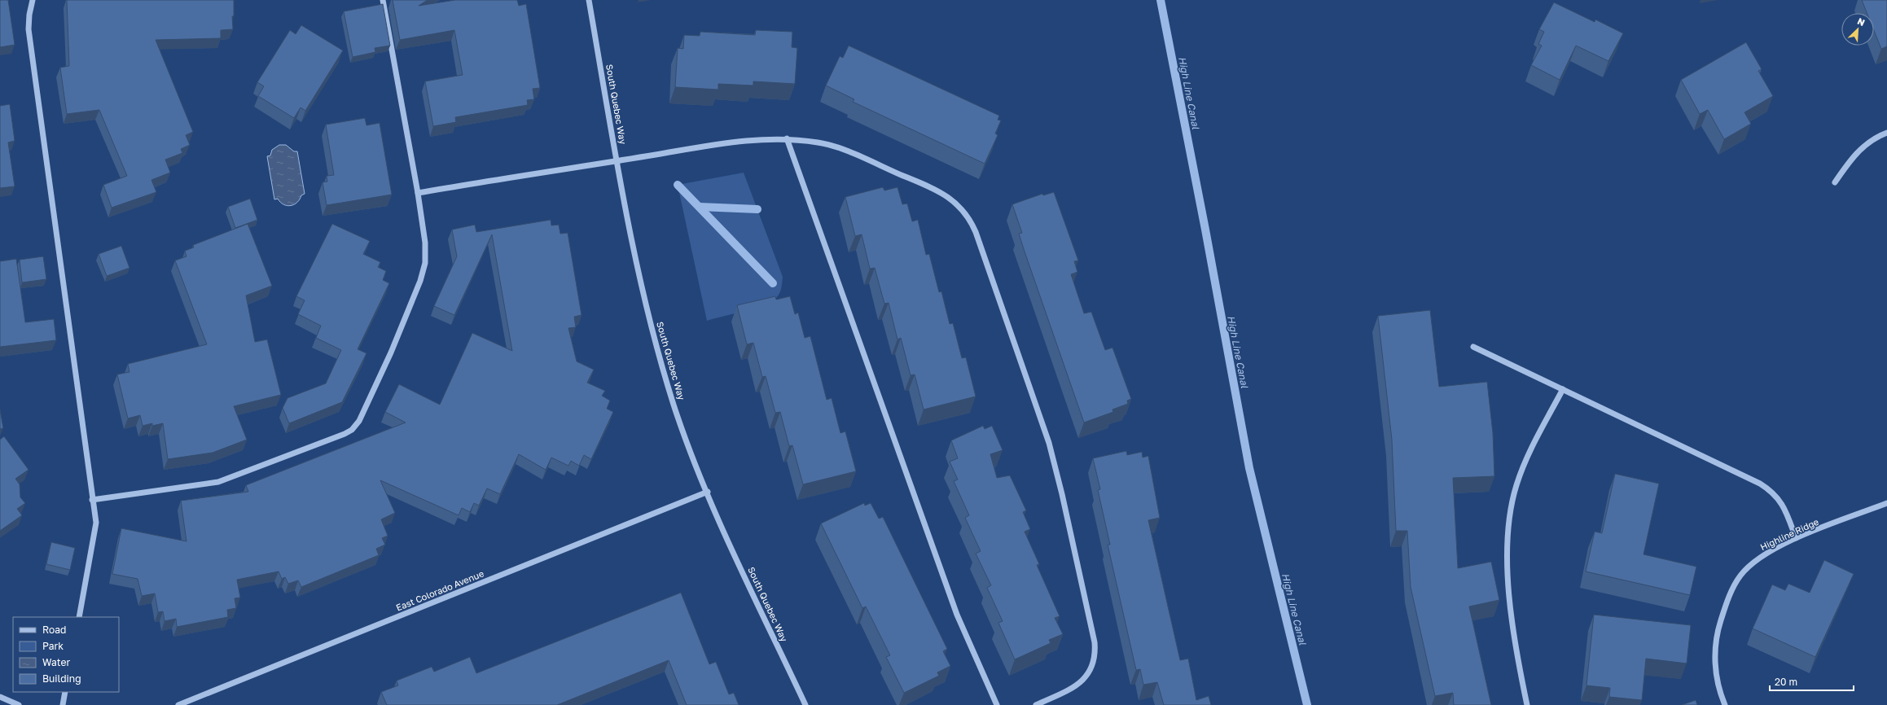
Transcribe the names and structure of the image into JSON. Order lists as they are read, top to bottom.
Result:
{
  "streets": {
    "street": ["South Quebec Way", "Highline Ridge", "East Colorado Avenue"]
  },
  "crossings": [
    ["South Quebec Way", "East Colorado Avenue"]
  ],
  "water": ["High Line Canal"],
  "legend": [
    "Road",
    "Park",
    "Water",
    "Building"
  ],
  "scale_bar": "20 m",
  "north": "top right"
}
